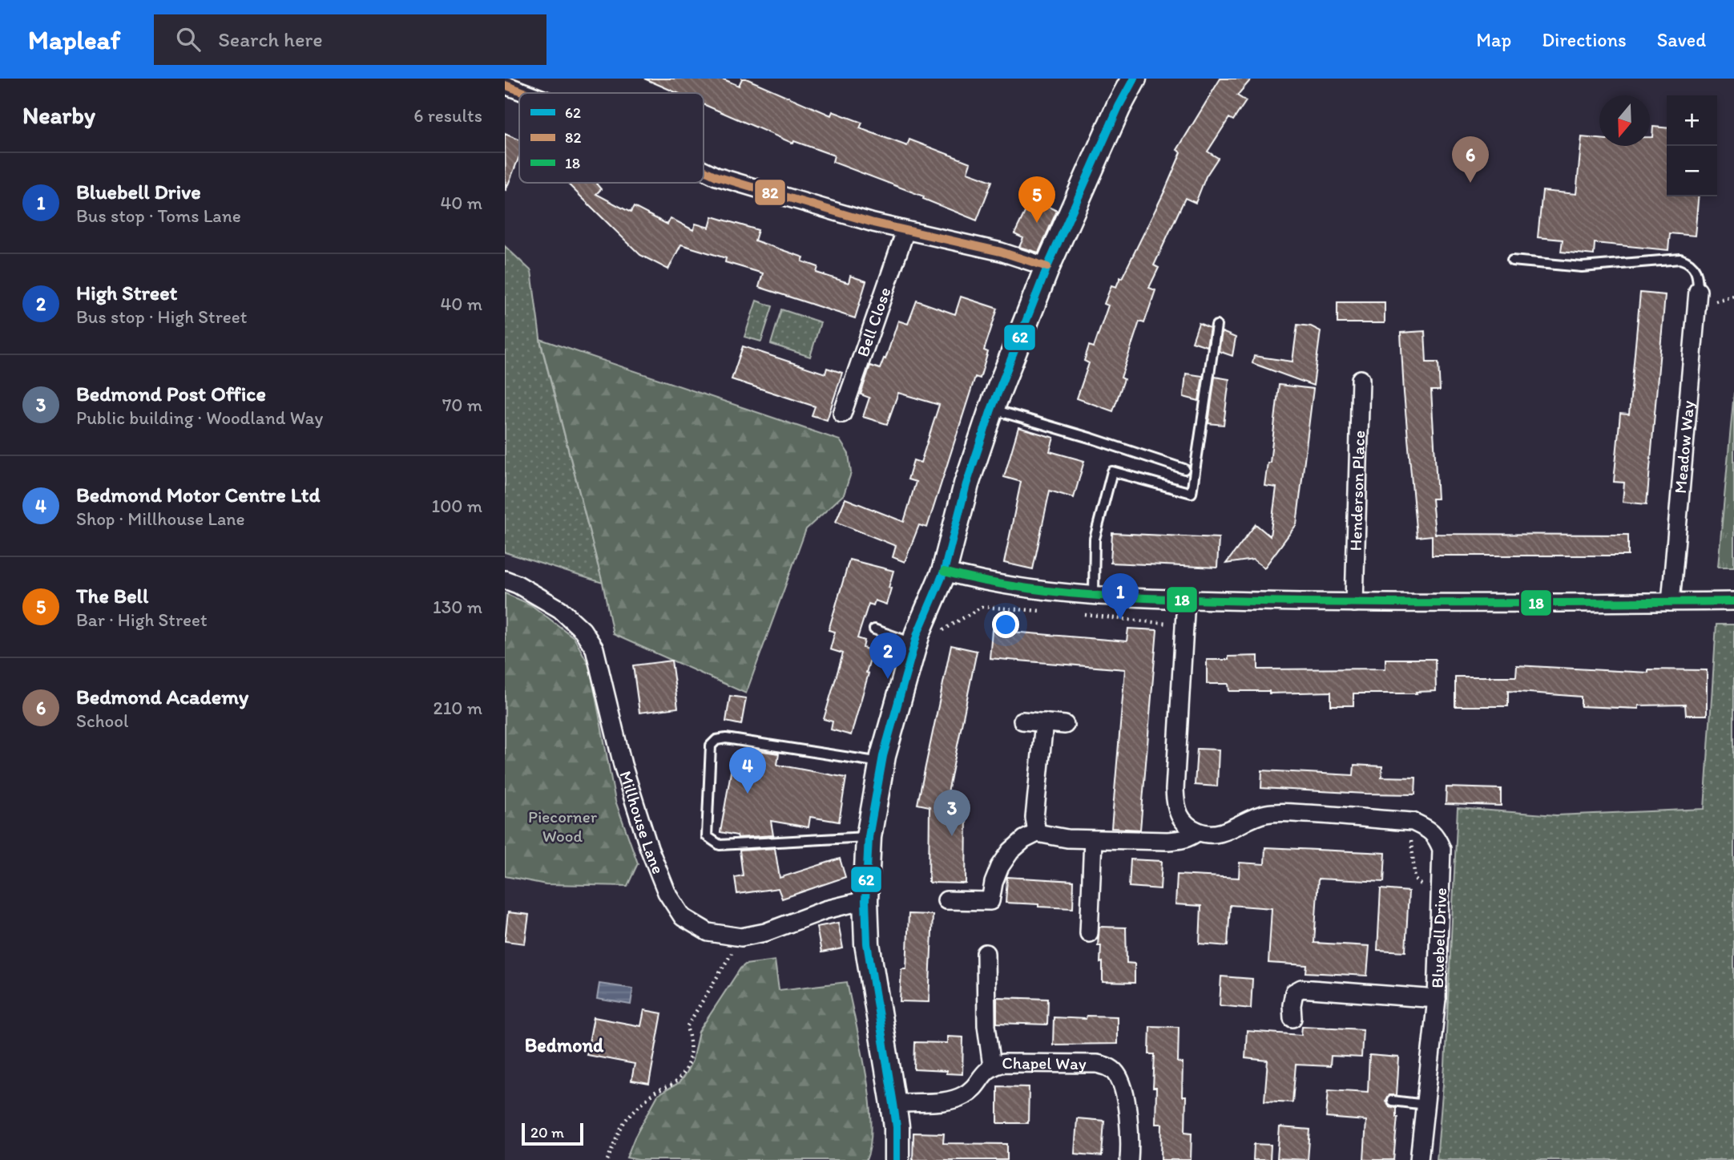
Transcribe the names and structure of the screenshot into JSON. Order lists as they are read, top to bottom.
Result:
{
  "streets": {
    "street": [
      "Bell Close",
      "Meadow Way",
      "Henderson Place",
      "Millhouse Lane",
      "Bluebell Drive",
      "Chapel Way"
    ]
  },
  "districts": ["Bedmond"],
  "parks": ["Piecorner Wood"],
  "lines": ["transit line 62", "transit line 82", "transit line 18"],
  "legend": ["62", "82", "18"],
  "scale_bar": "20 m",
  "north": "bottom",
  "page": {
    "header": "Mapleaf",
    "search": "Search here",
    "nav": ["Map", "Directions", "Saved"],
    "heading": ["Nearby", "6 results"],
    "map_buttons": ["+", "−"],
    "pins": [
      "6",
      "5",
      "1",
      "2",
      "4",
      "3"
    ],
    "list": [
      {
        "mark": "1",
        "name": "Bluebell Drive",
        "note": "Bus stop · Toms Lane",
        "value": "40 m"
      },
      {
        "mark": "2",
        "name": "High Street",
        "note": "Bus stop · High Street",
        "value": "40 m"
      },
      {
        "mark": "3",
        "name": "Bedmond Post Office",
        "note": "Public building · Woodland Way",
        "value": "70 m"
      },
      {
        "mark": "4",
        "name": "Bedmond Motor Centre Ltd",
        "note": "Shop · Millhouse Lane",
        "value": "100 m"
      },
      {
        "mark": "5",
        "name": "The Bell",
        "note": "Bar · High Street",
        "value": "130 m"
      },
      {
        "mark": "6",
        "name": "Bedmond Academy",
        "note": "School",
        "value": "210 m"
      }
    ],
    "scale": "20 m"
  }
}
